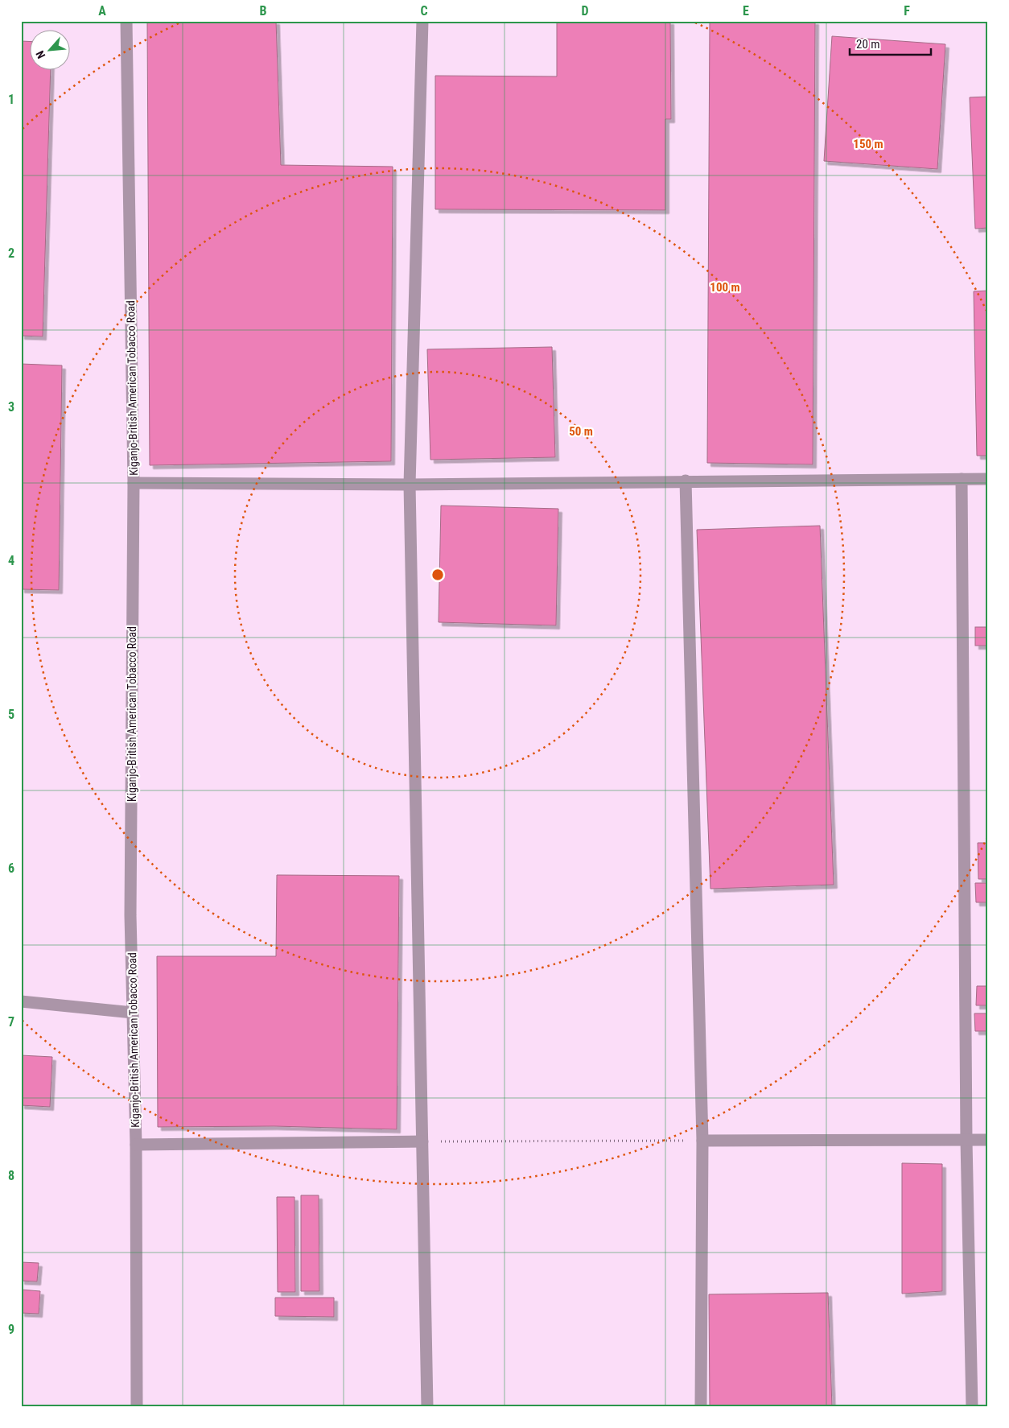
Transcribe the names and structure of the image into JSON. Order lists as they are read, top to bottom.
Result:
{
  "streets": {
    "street": ["Kiganjo-British American Tobacco Road"]
  },
  "scale_bar": "20 m",
  "north": "bottom left",
  "grid": {
    "columns": [
      "A",
      "B",
      "C",
      "D",
      "E",
      "F"
    ],
    "rows": [
      "1",
      "2",
      "3",
      "4",
      "5",
      "6",
      "7",
      "8",
      "9"
    ]
  },
  "rings": ["150 m", "100 m", "50 m"]
}
